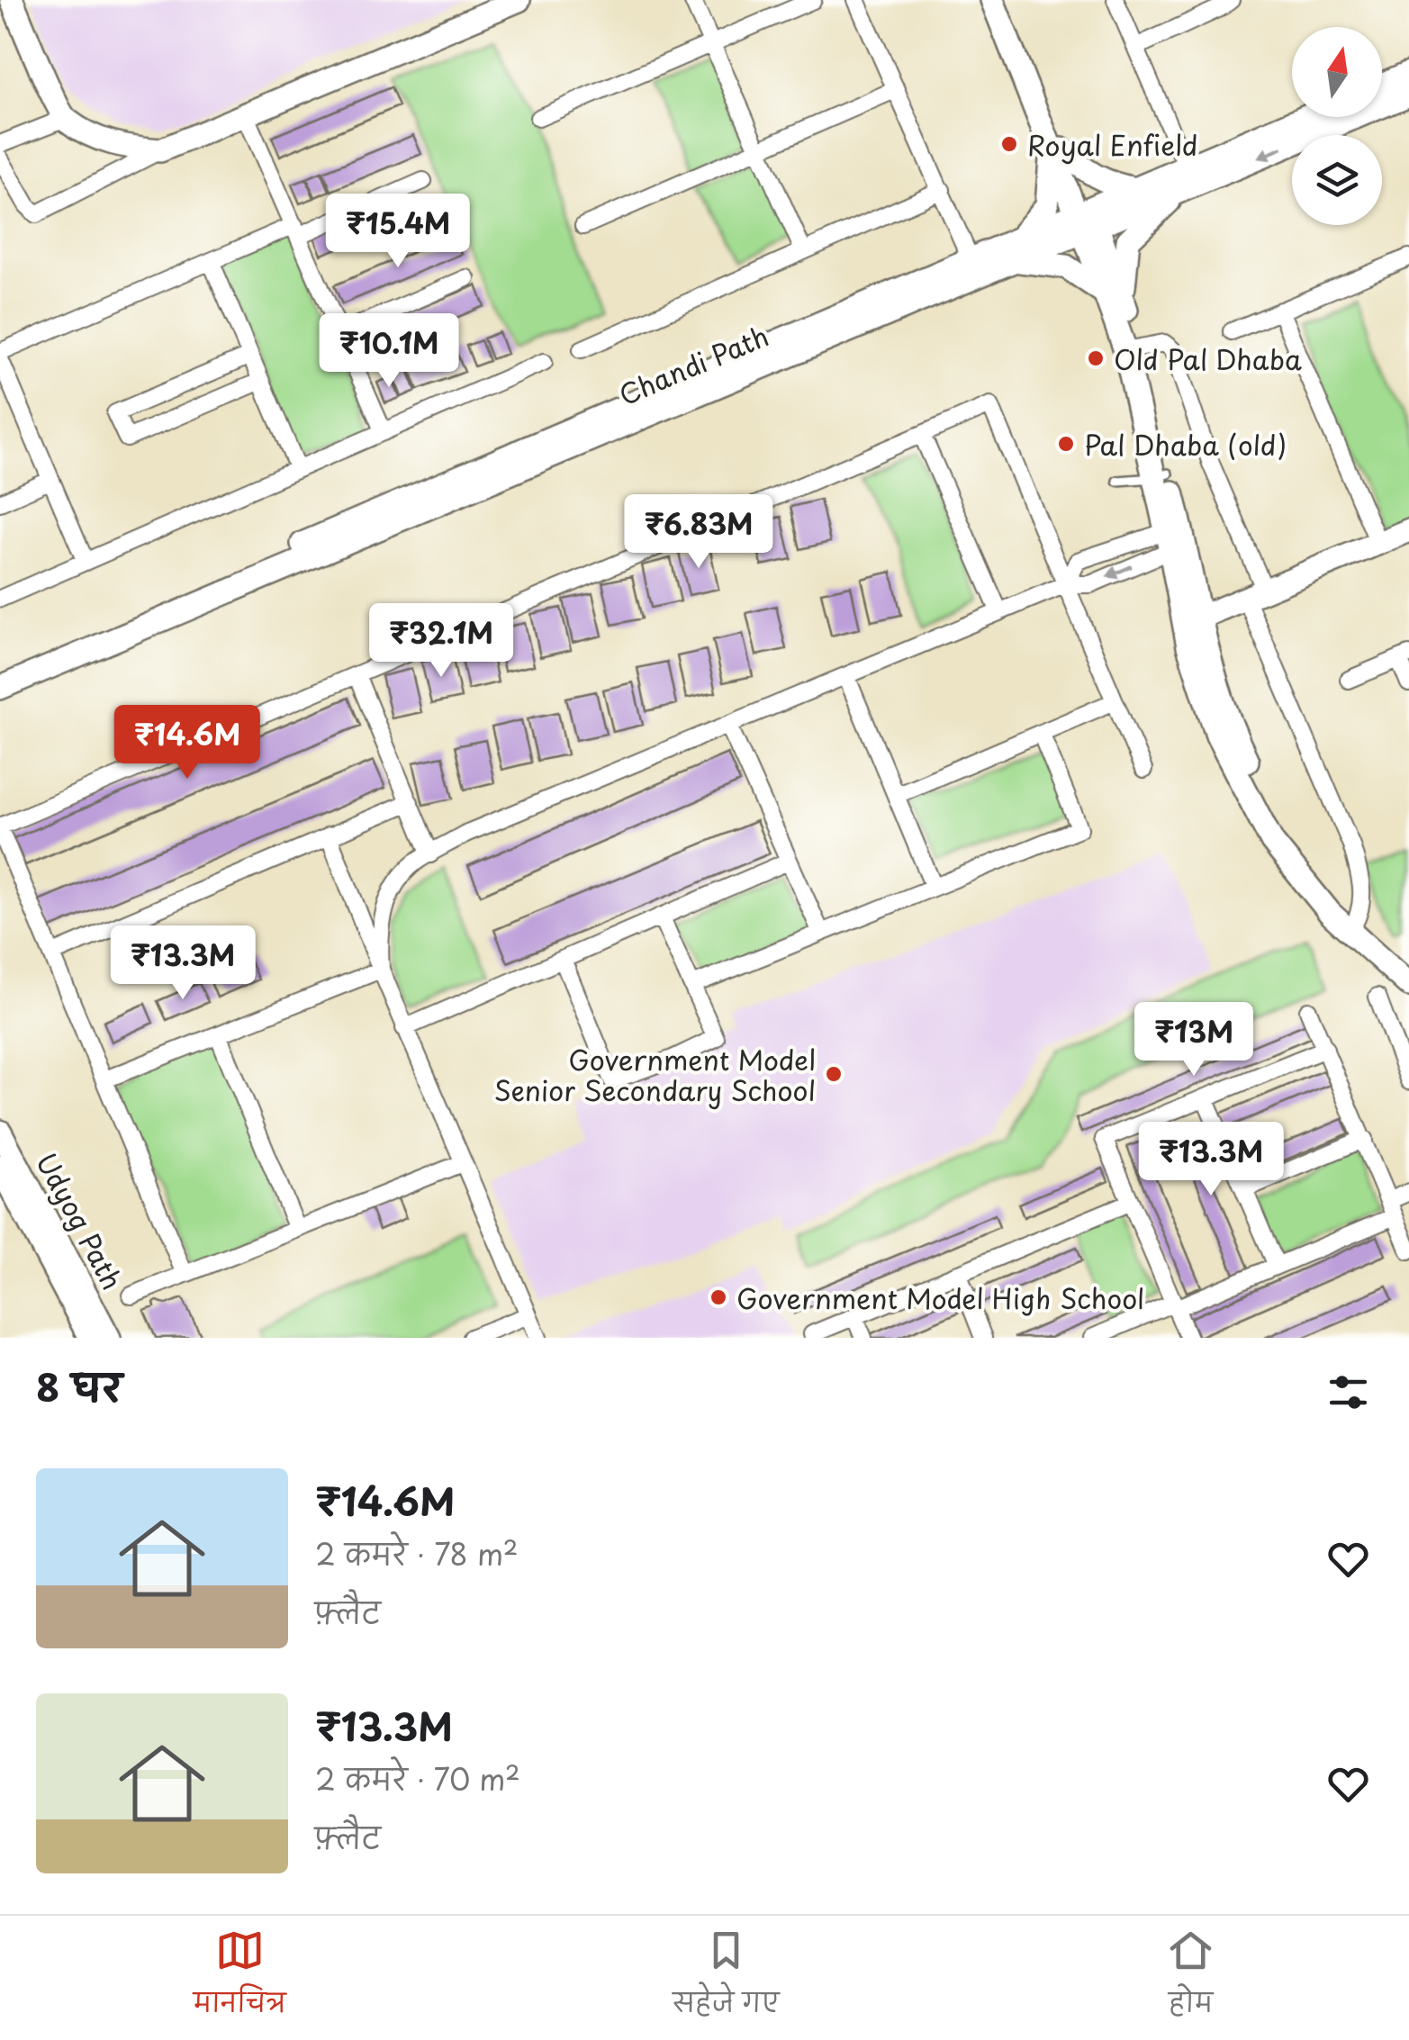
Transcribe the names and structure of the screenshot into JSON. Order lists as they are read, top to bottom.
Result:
{
  "streets": {
    "main road": ["Chandi Path", "Udyog Path"]
  },
  "places": [
    "Royal Enfield",
    "Old Pal Dhaba",
    "Pal Dhaba (old)",
    "Government Model Senior Secondary School",
    "Government Model High School"
  ],
  "north": "top",
  "page": {
    "price": [
      "₹15.4M",
      "₹10.1M",
      "₹6.83M",
      "₹32.1M",
      "₹14.6M",
      "₹13.3M",
      "₹13M",
      "₹13.3M"
    ],
    "heading": "8 घर",
    "list": [
      {
        "name": "₹14.6M",
        "note": "2 कमरे · 78 m² · फ़्लैट"
      },
      {
        "name": "₹13.3M",
        "note": "2 कमरे · 70 m² · फ़्लैट"
      }
    ],
    "tabs": ["मानचित्र", "सहेजे गए", "होम"]
  }
}
